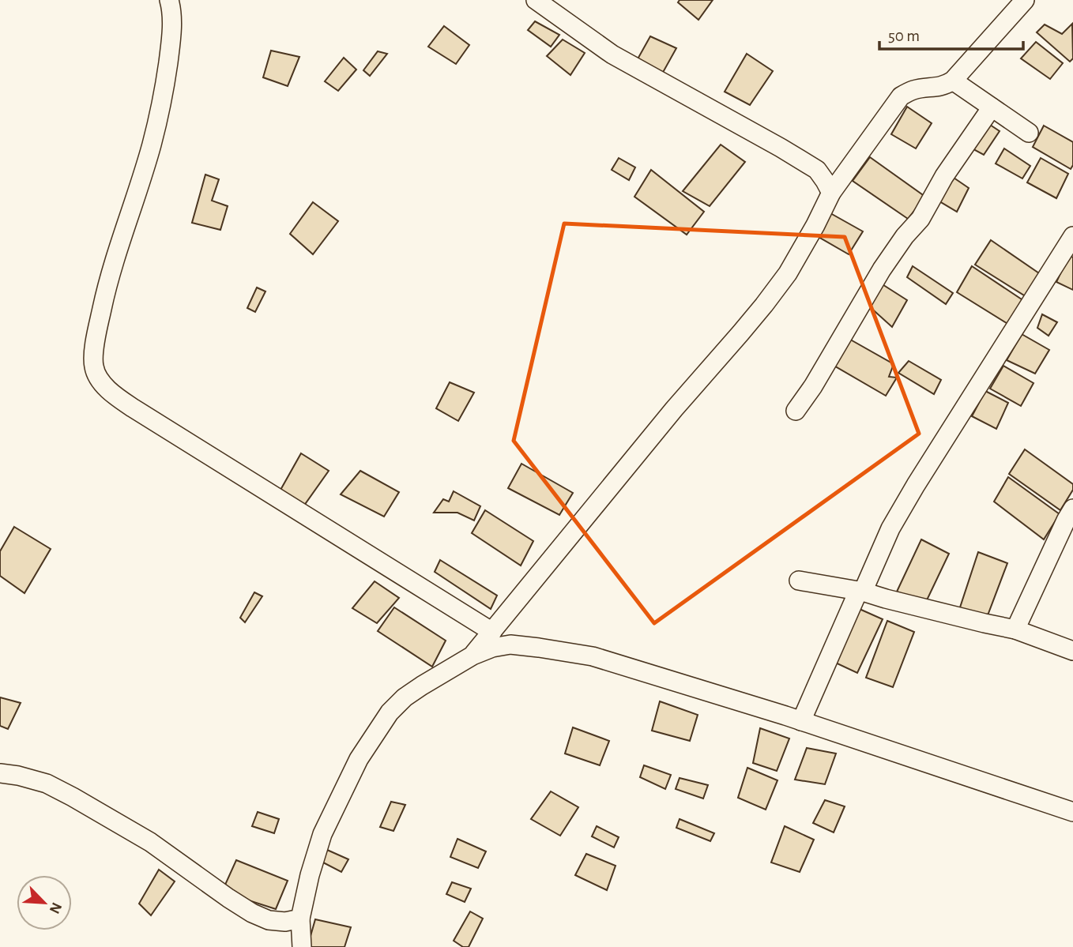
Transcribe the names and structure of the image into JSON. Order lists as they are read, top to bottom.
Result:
{
  "scale_bar": "50 m",
  "north": "bottom right"
}
